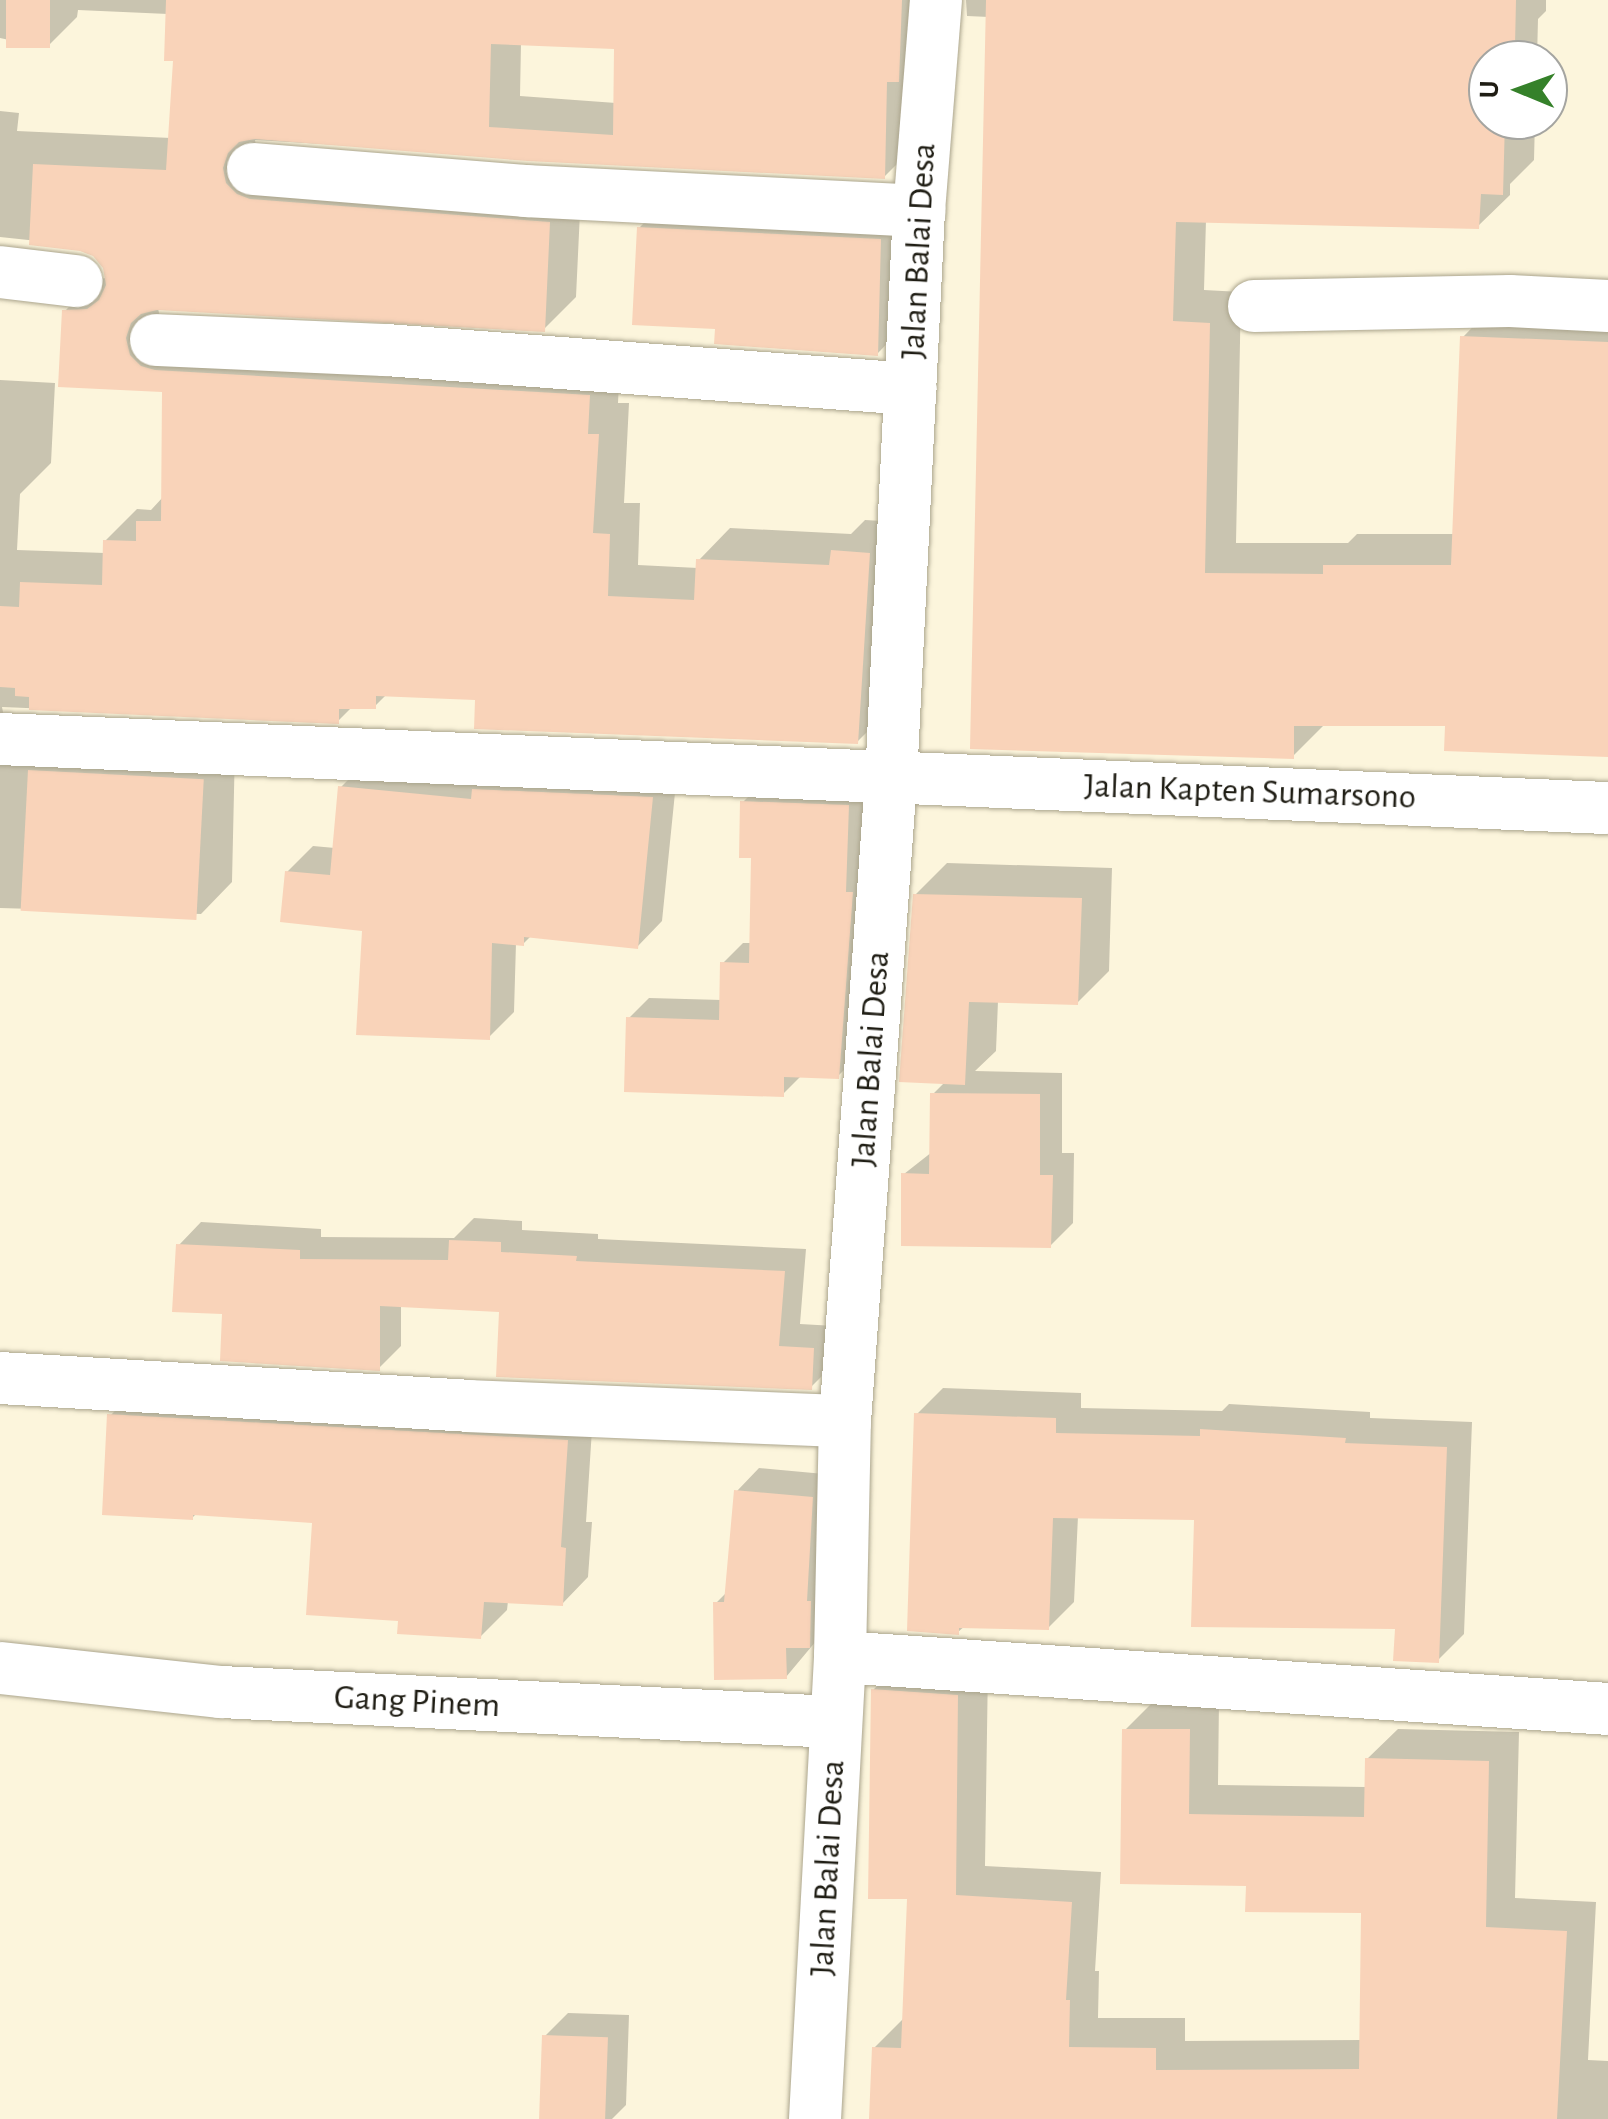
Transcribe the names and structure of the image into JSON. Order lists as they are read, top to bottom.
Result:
{
  "streets": {
    "street": ["Jalan Balai Desa", "Jalan Kapten Sumarsono", "Gang Pinem"]
  },
  "crossings": [
    ["Jalan Balai Desa", "Jalan Kapten Sumarsono"],
    ["Jalan Balai Desa", "Gang Pinem"]
  ],
  "north": "left"
}
